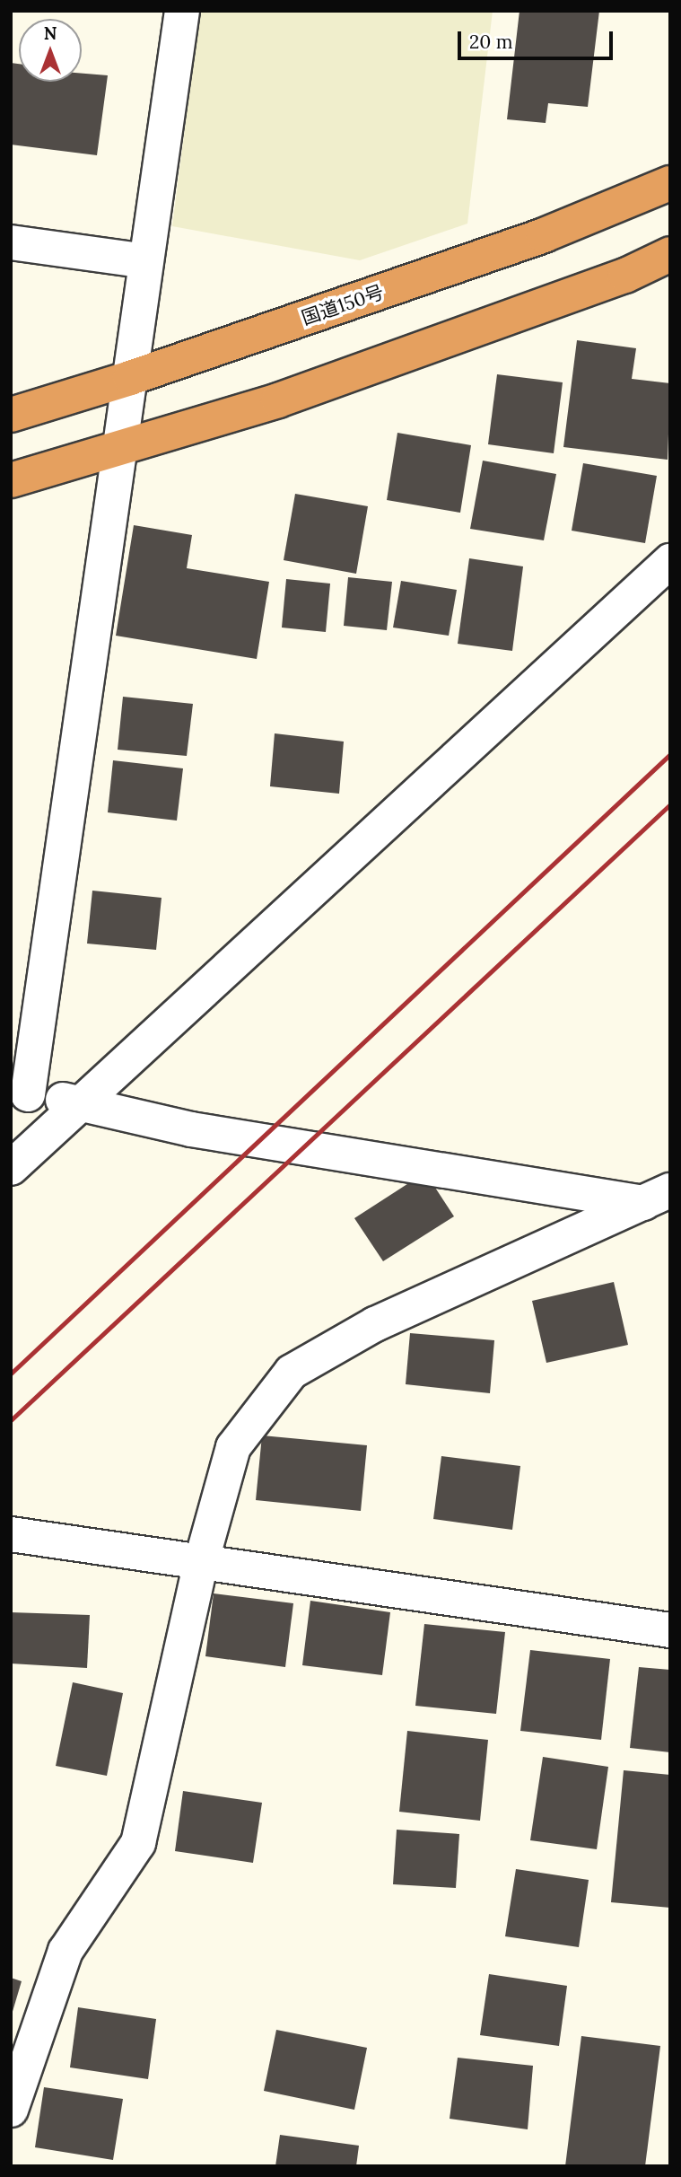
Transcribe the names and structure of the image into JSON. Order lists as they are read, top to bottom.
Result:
{
  "streets": {
    "highway": ["国道150号"]
  },
  "scale_bar": "20 m",
  "north": "top"
}
